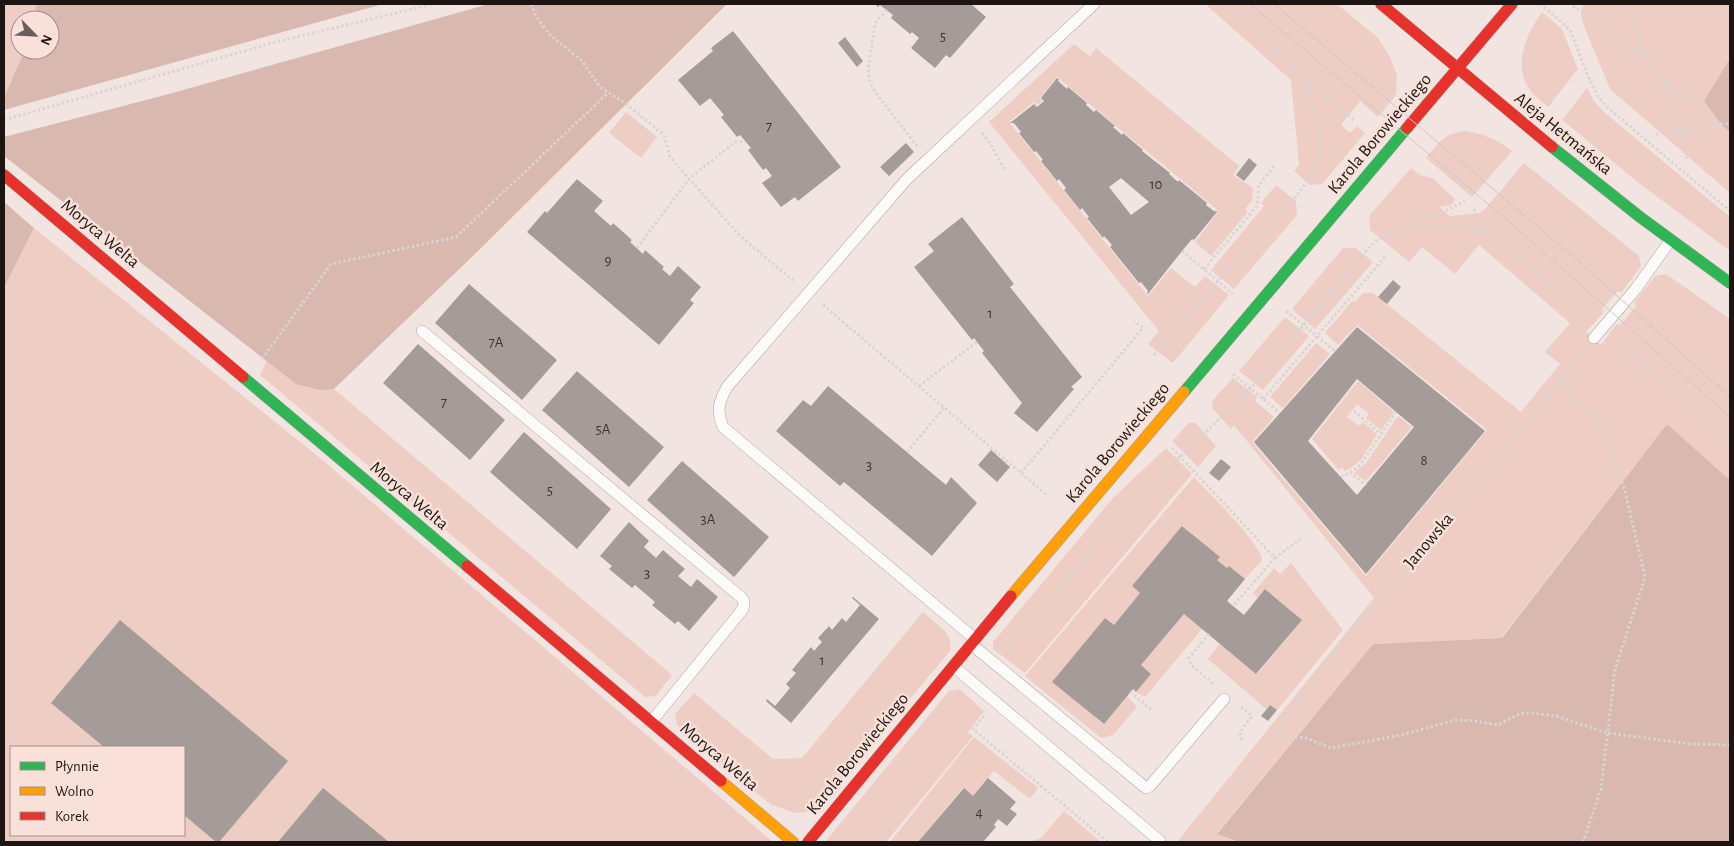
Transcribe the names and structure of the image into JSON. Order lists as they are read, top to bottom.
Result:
{
  "streets": {
    "street": ["Karola Borowieckiego", "Aleja Hetmańska", "Moryca Welta"],
    "path": ["Janowska"]
  },
  "crossings": [
    ["Karola Borowieckiego", "Aleja Hetmańska"]
  ],
  "house_numbers": [
    "5",
    "7",
    "10",
    "9",
    "1",
    "7A",
    "7",
    "5A",
    "8",
    "3",
    "5",
    "3A",
    "3",
    "1",
    "4"
  ],
  "legend": ["Płynnie", "Wolno", "Korek"],
  "north": "bottom right"
}
